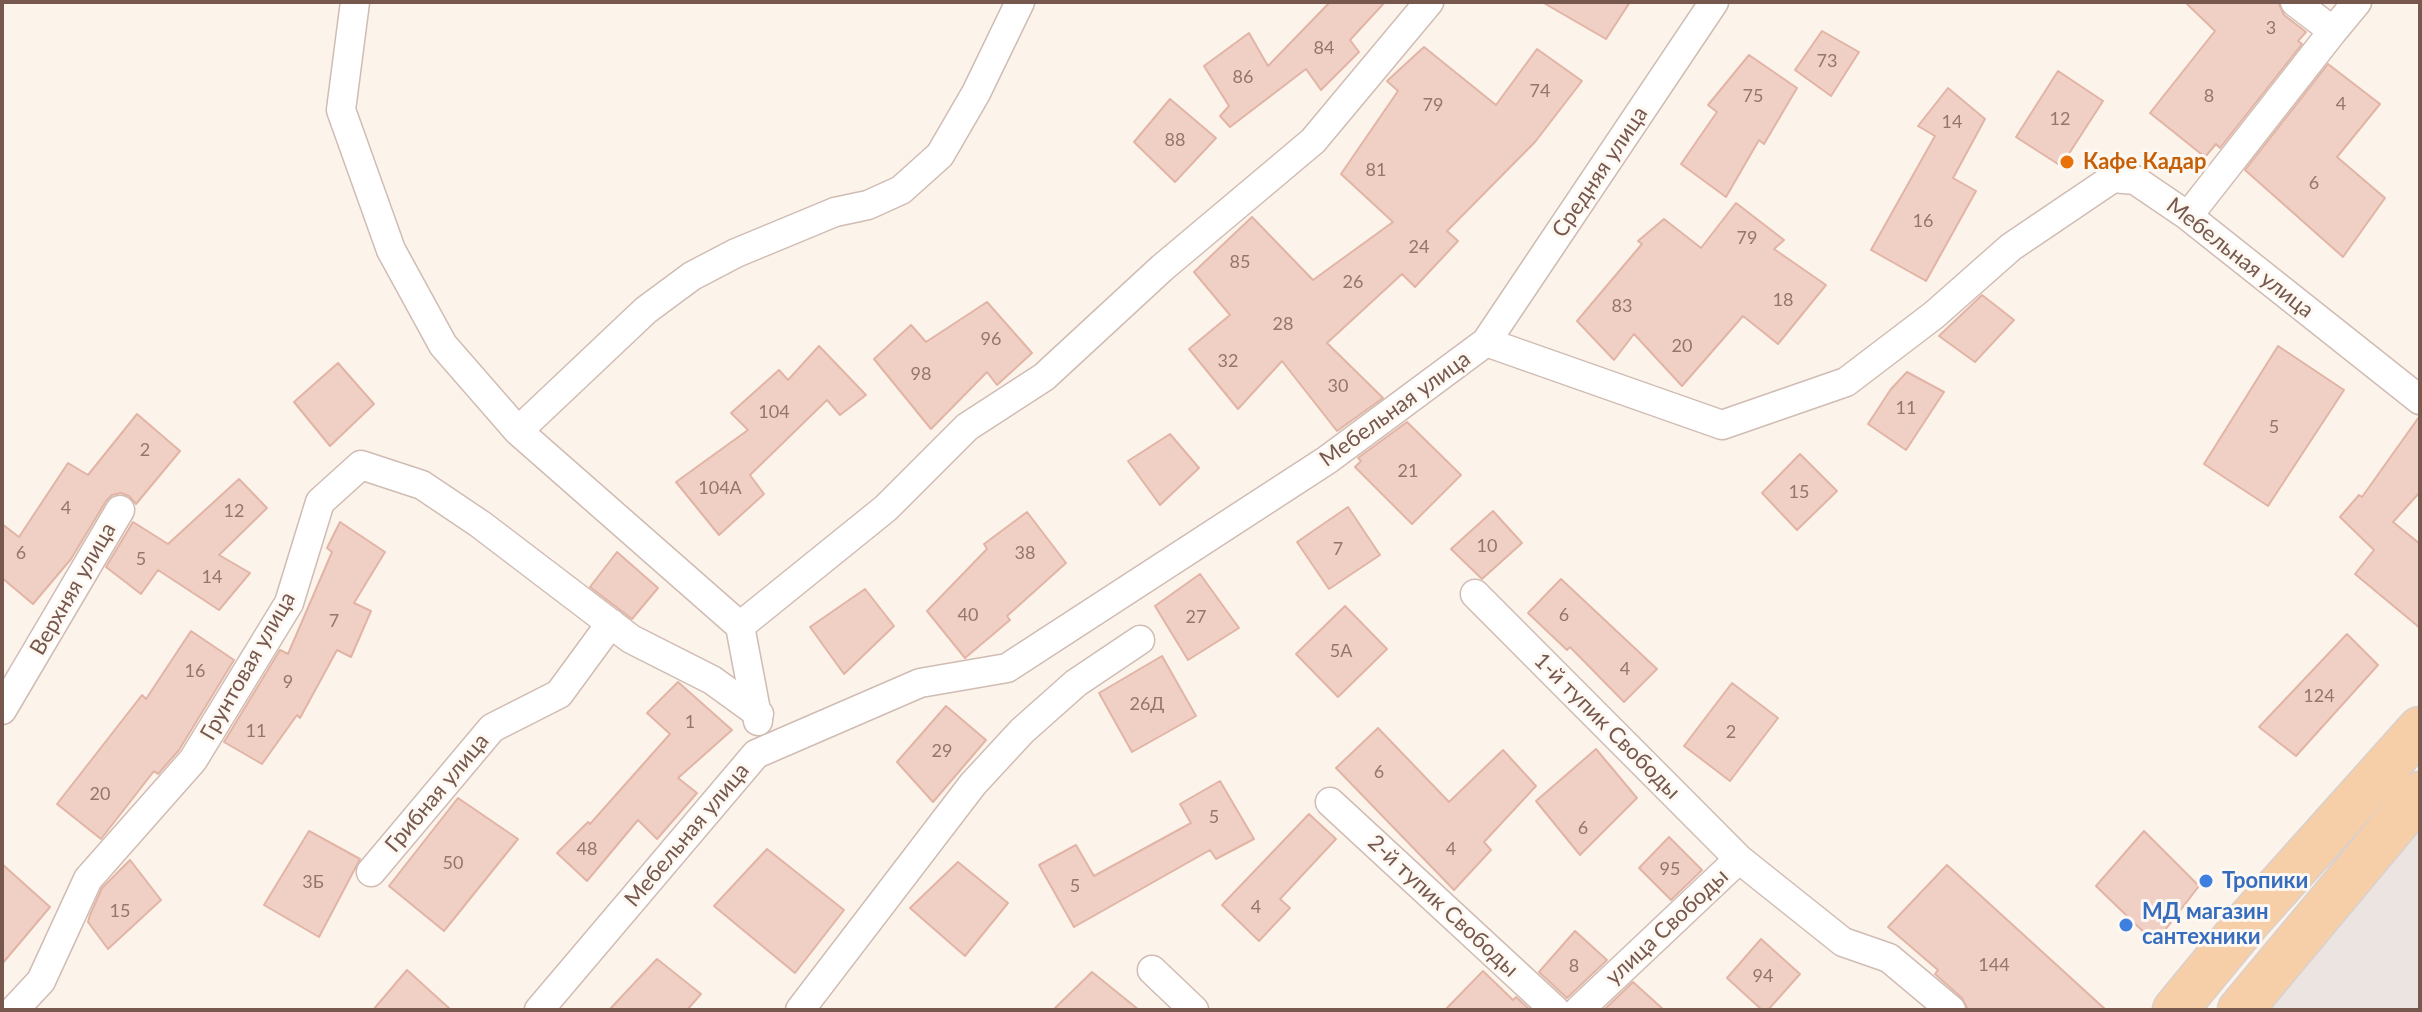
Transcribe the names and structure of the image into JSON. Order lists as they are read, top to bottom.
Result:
{
  "streets": {
    "street": [
      "Средняя улица",
      "Мебельная улица",
      "Верхняя улица",
      "Грунтовая улица",
      "1-й тупик Свободы",
      "Грибная улица",
      "2-й тупик Свободы",
      "улица Свободы"
    ]
  },
  "crossings": [
    ["Средняя улица", "Мебельная улица"],
    ["Грунтовая улица", "Грибная улица"],
    ["1-й тупик Свободы", "улица Свободы"]
  ],
  "places": ["Кафе Кадар", "Тропики", "МД магазин сантехники"],
  "house_numbers": [
    "3",
    "84",
    "73",
    "86",
    "74",
    "75",
    "8",
    "4",
    "79",
    "12",
    "14",
    "88",
    "81",
    "6",
    "16",
    "79",
    "24",
    "85",
    "26",
    "18",
    "83",
    "28",
    "96",
    "20",
    "32",
    "98",
    "30",
    "11",
    "104",
    "5",
    "2",
    "21",
    "104А",
    "15",
    "4",
    "12",
    "10",
    "7",
    "6",
    "38",
    "5",
    "14",
    "40",
    "6",
    "27",
    "7",
    "5А",
    "4",
    "16",
    "9",
    "124",
    "26Д",
    "1",
    "11",
    "2",
    "29",
    "6",
    "20",
    "5",
    "6",
    "48",
    "4",
    "50",
    "95",
    "3Б",
    "5",
    "4",
    "15",
    "144",
    "8",
    "94"
  ]
}
